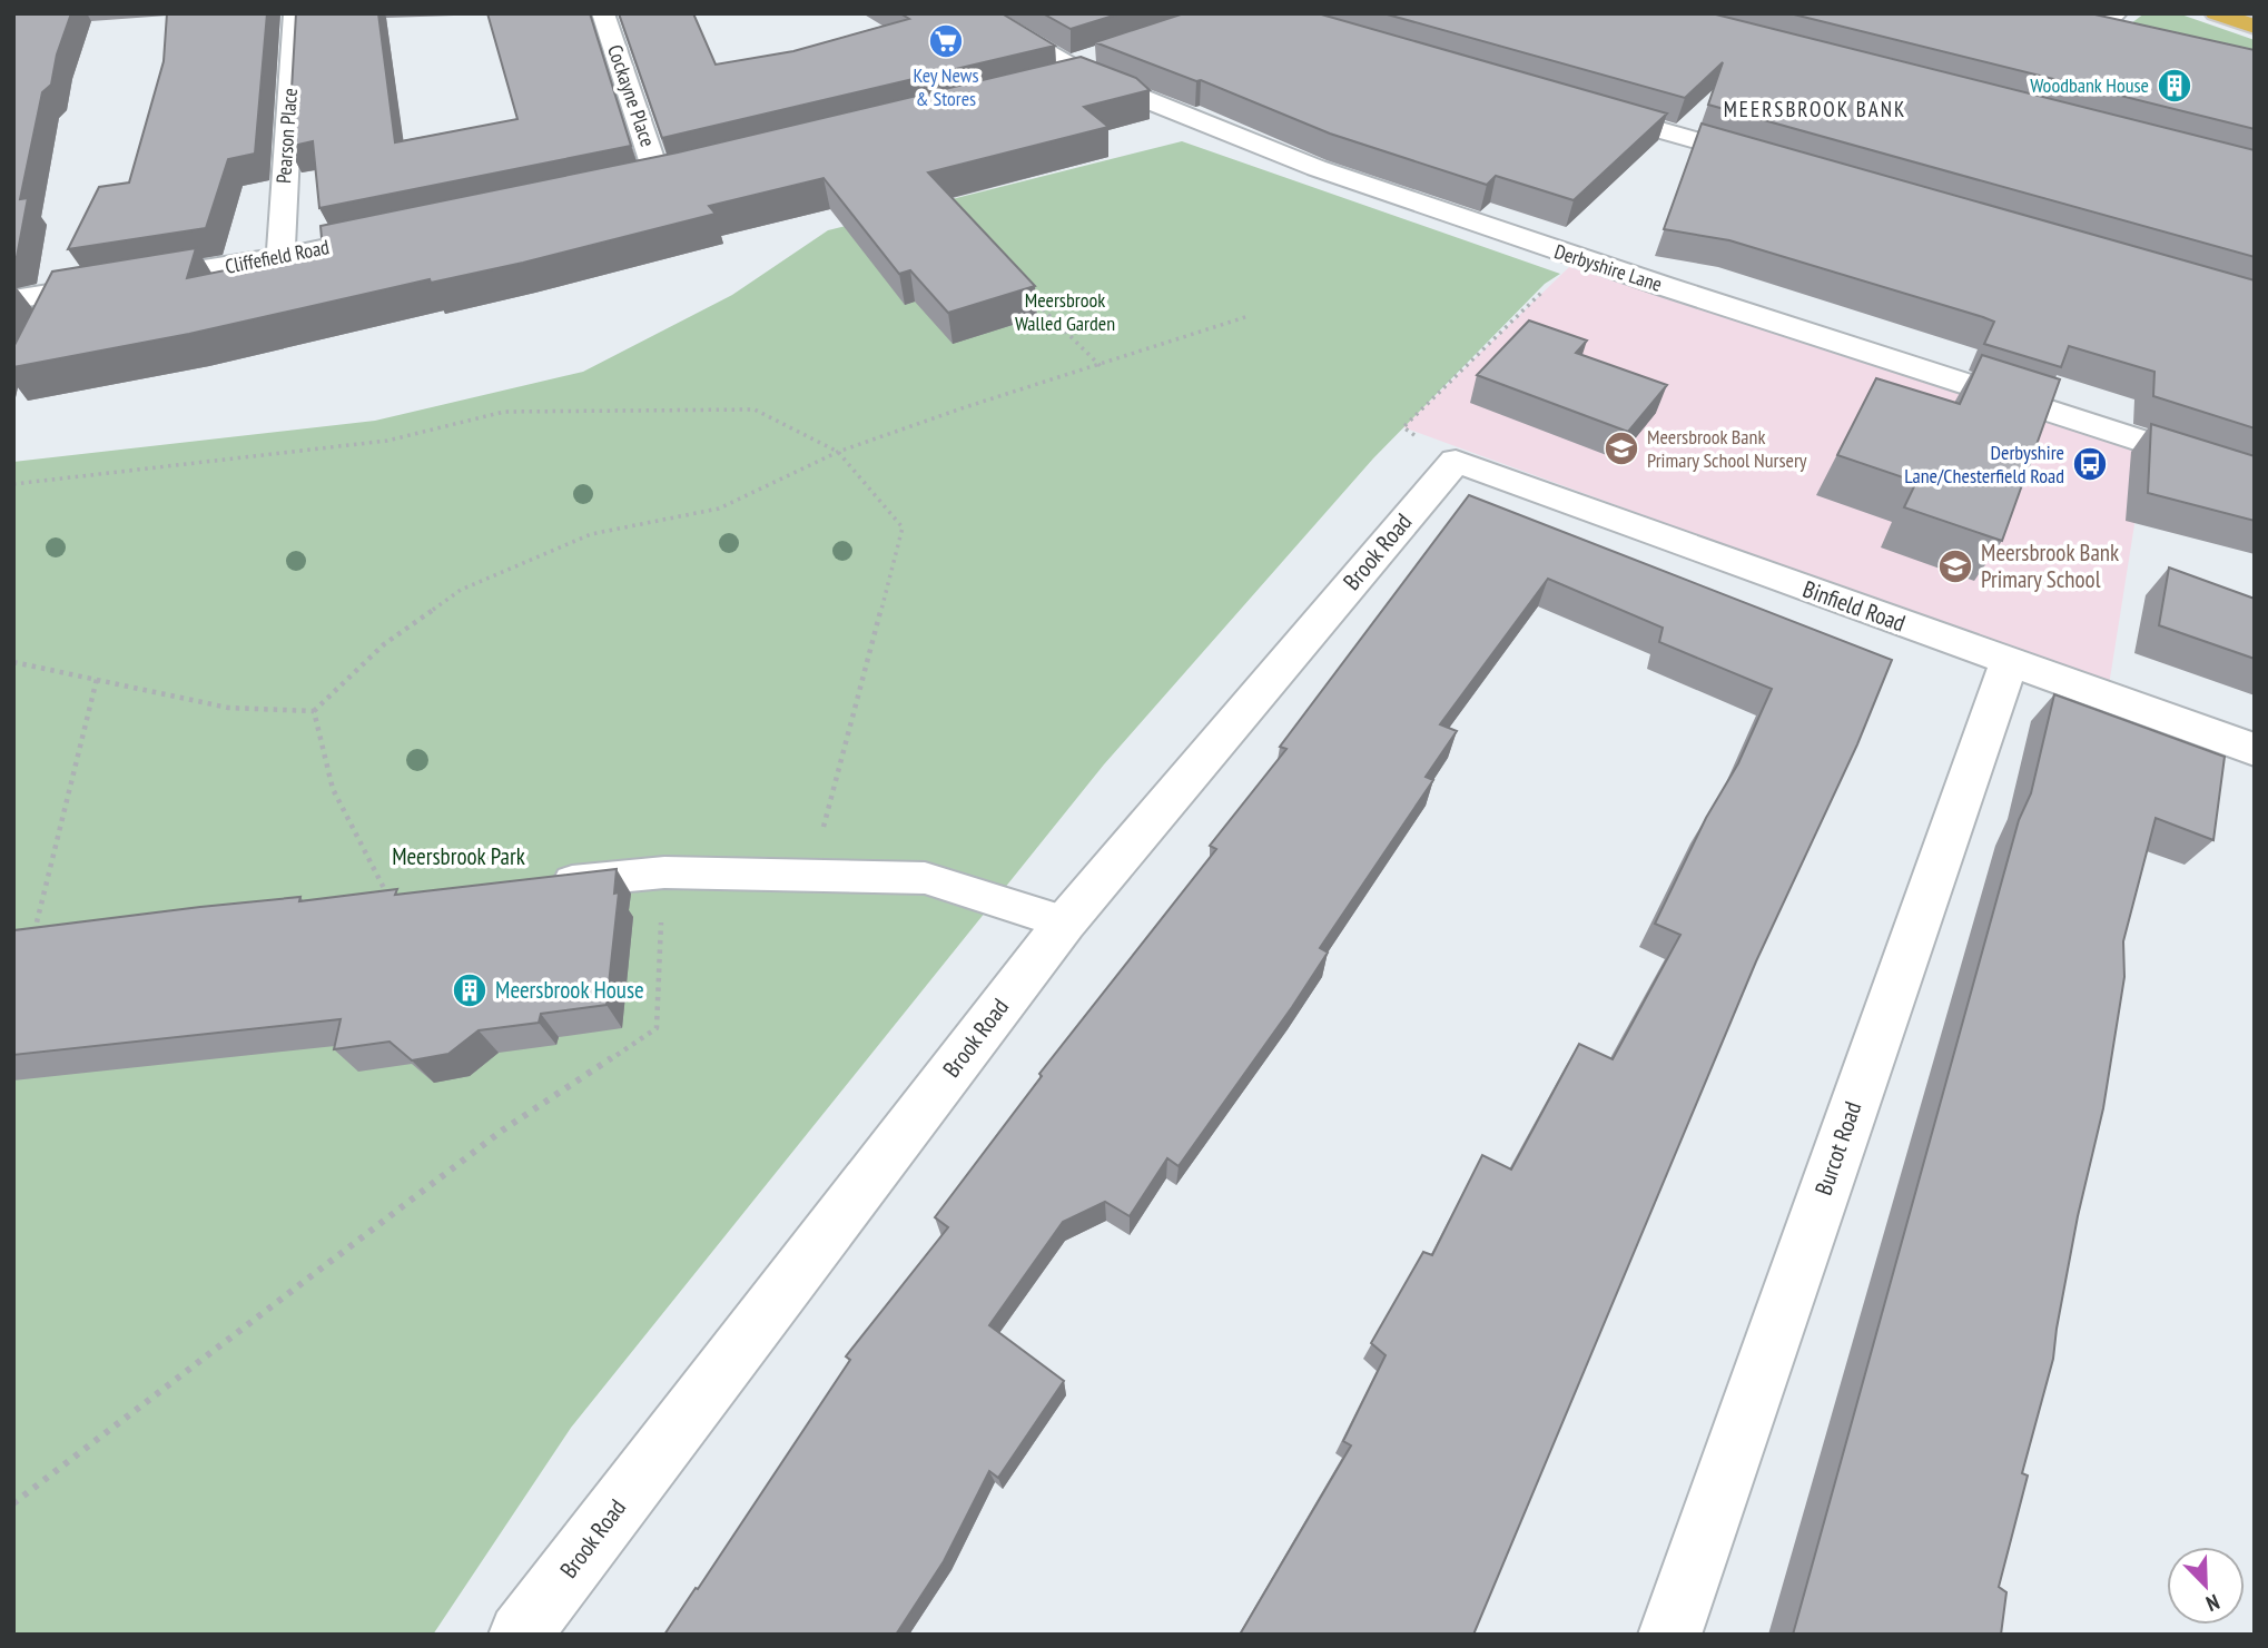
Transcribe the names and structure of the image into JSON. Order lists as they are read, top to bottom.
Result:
{
  "streets": {
    "street": [
      "Cockayne Place",
      "Pearson Place",
      "Cliffefield Road",
      "Derbyshire Lane",
      "Brook Road",
      "Binfield Road",
      "Burcot Road"
    ]
  },
  "crossings": [
    ["Pearson Place", "Cliffefield Road"],
    ["Brook Road", "Binfield Road"],
    ["Binfield Road", "Burcot Road"]
  ],
  "districts": ["MEERSBROOK BANK"],
  "parks": ["Meersbrook Walled Garden", "Meersbrook Park"],
  "places": {
    "supermarket": ["Key News & Stores"],
    "building": ["Woodbank House", "Meersbrook House"],
    "school or university": ["Meersbrook Bank Primary School Nursery", "Meersbrook Bank Primary School"],
    "bus stop": ["Derbyshire Lane/Chesterfield Road"]
  },
  "north": "bottom right"
}
